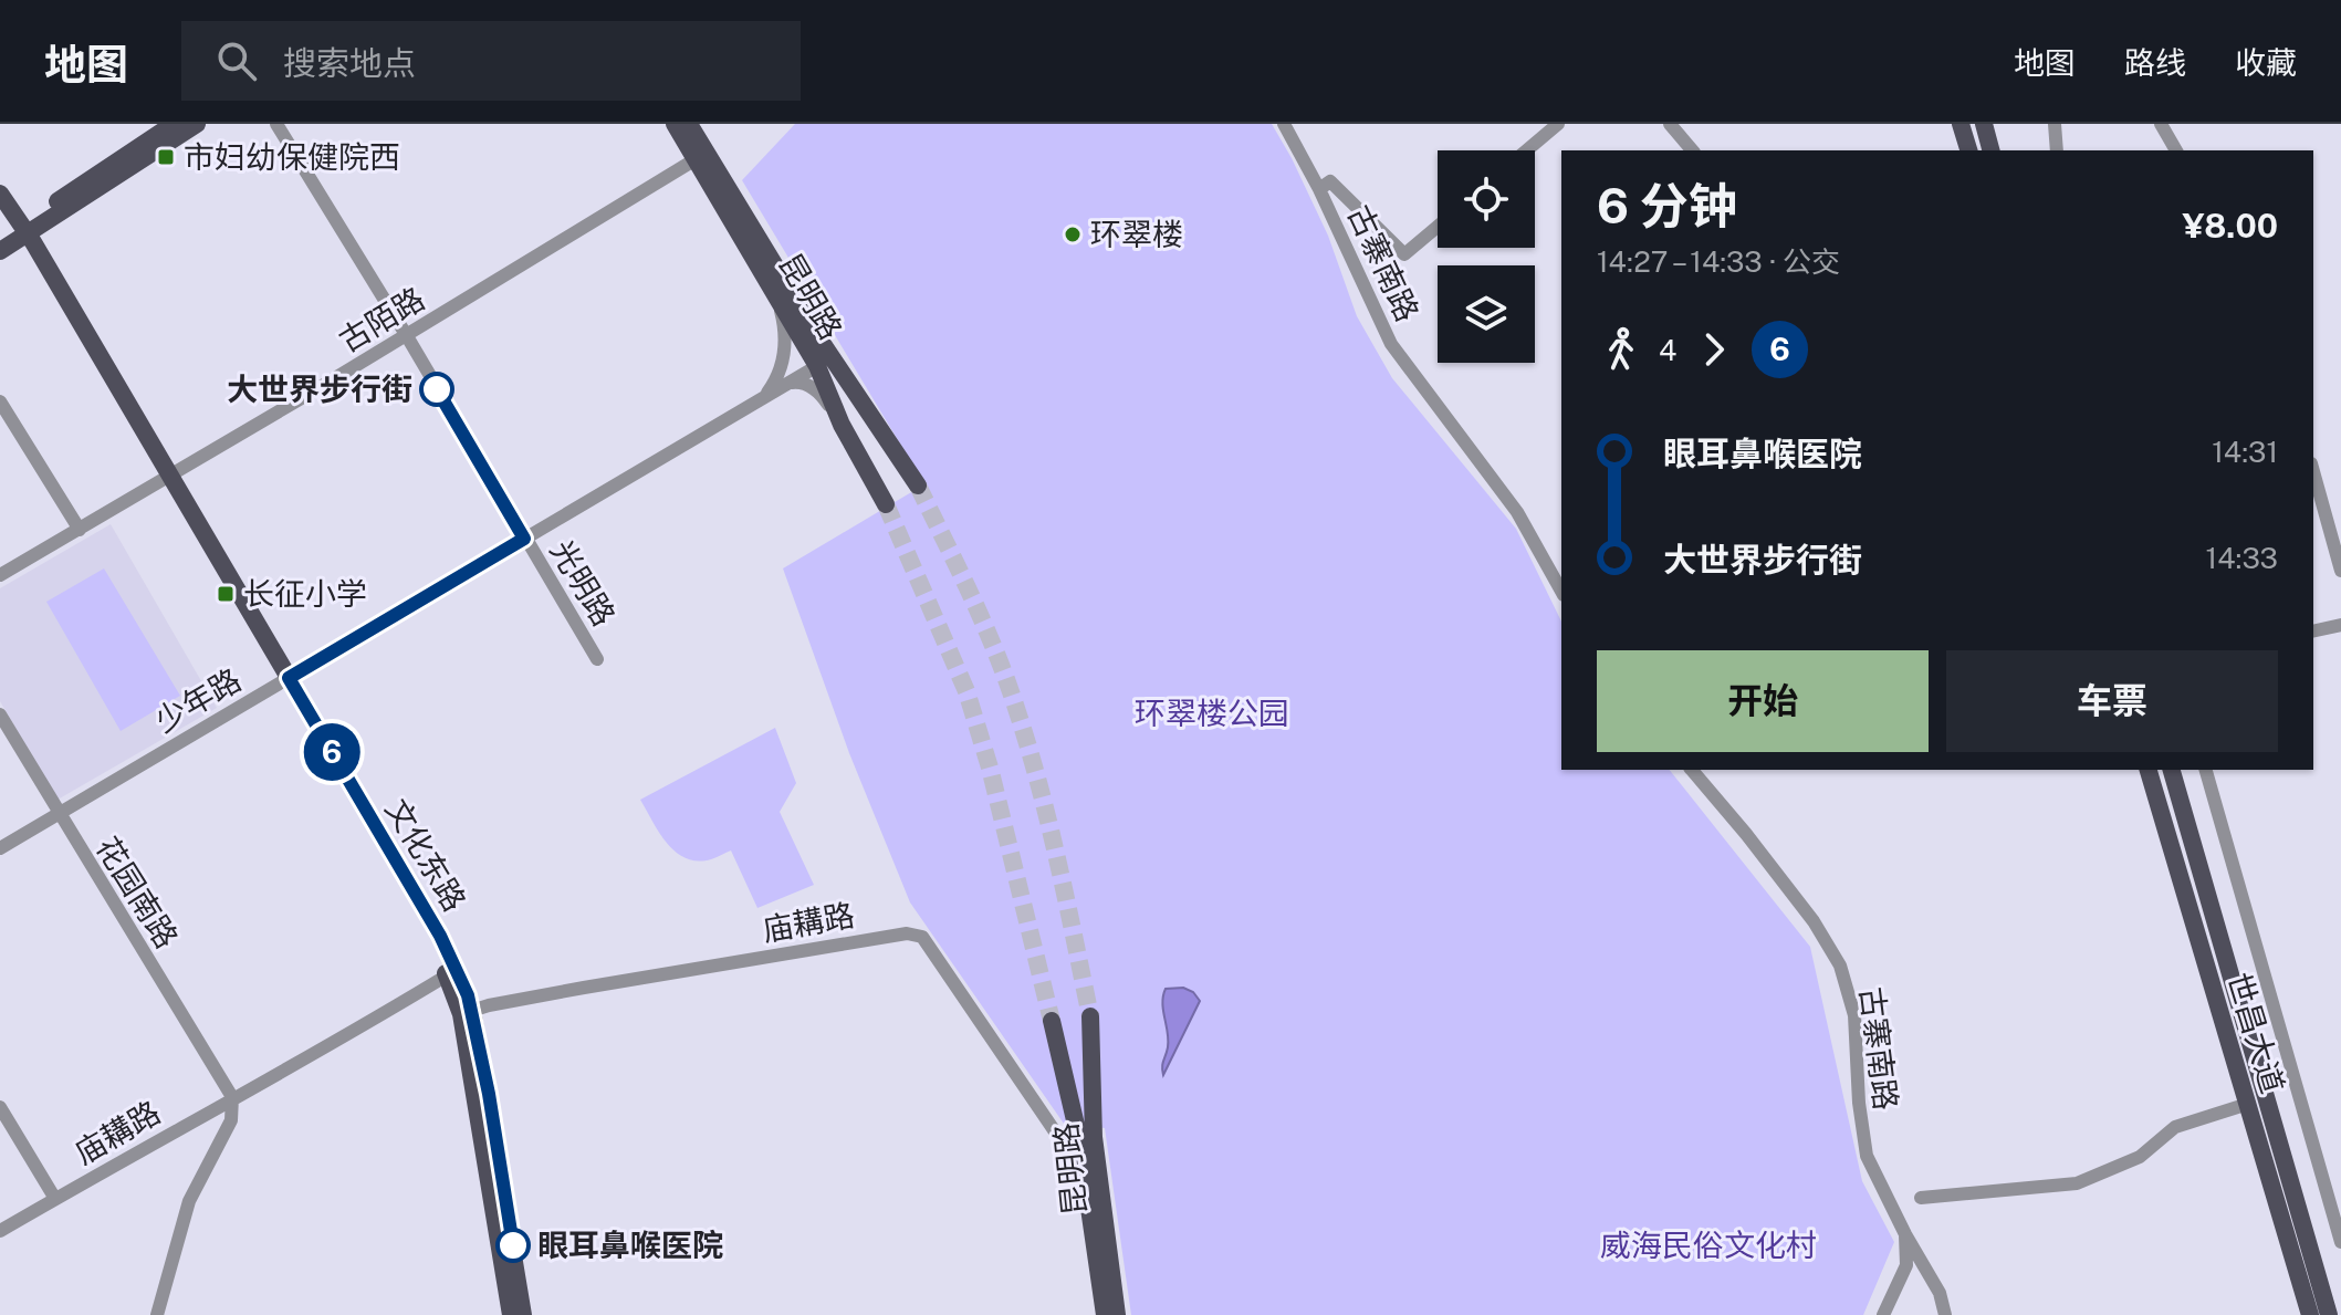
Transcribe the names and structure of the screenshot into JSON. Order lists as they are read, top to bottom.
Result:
{
  "streets": {
    "main road": ["昆明路", "文化东路", "世昌大道"],
    "street": [
      "古寨南路",
      "古陌路",
      "光明路",
      "少年路",
      "花园南路",
      "庙耩路"
    ]
  },
  "crossings": [
    ["昆明路", "古陌路"],
    ["昆明路", "少年路"],
    ["古陌路", "光明路"],
    ["古陌路", "文化东路"],
    ["光明路", "少年路"],
    ["少年路", "文化东路"],
    ["少年路", "花园南路"],
    ["文化东路", "庙耩路"],
    ["花园南路", "庙耩路"]
  ],
  "parks": ["环翠楼公园", "威海民俗文化村"],
  "places": {
    "transit": ["市妇幼保健院西", "长征小学"],
    "other": ["环翠楼", "大世界步行街", "眼耳鼻喉医院"]
  },
  "lines": ["bus line 6"],
  "page": {
    "header": "地图",
    "search": "搜索地点",
    "nav": ["地图", "路线", "收藏"],
    "on_map": "6",
    "heading": ["6 分钟", "14:27 – 14:33 · 公交", "¥8.00"],
    "legs": ["4", "6"],
    "list": [
      {
        "name": "眼耳鼻喉医院",
        "value": "14:31"
      },
      {
        "name": "大世界步行街",
        "value": "14:33"
      }
    ],
    "buttons": ["开始", "车票"]
  }
}
